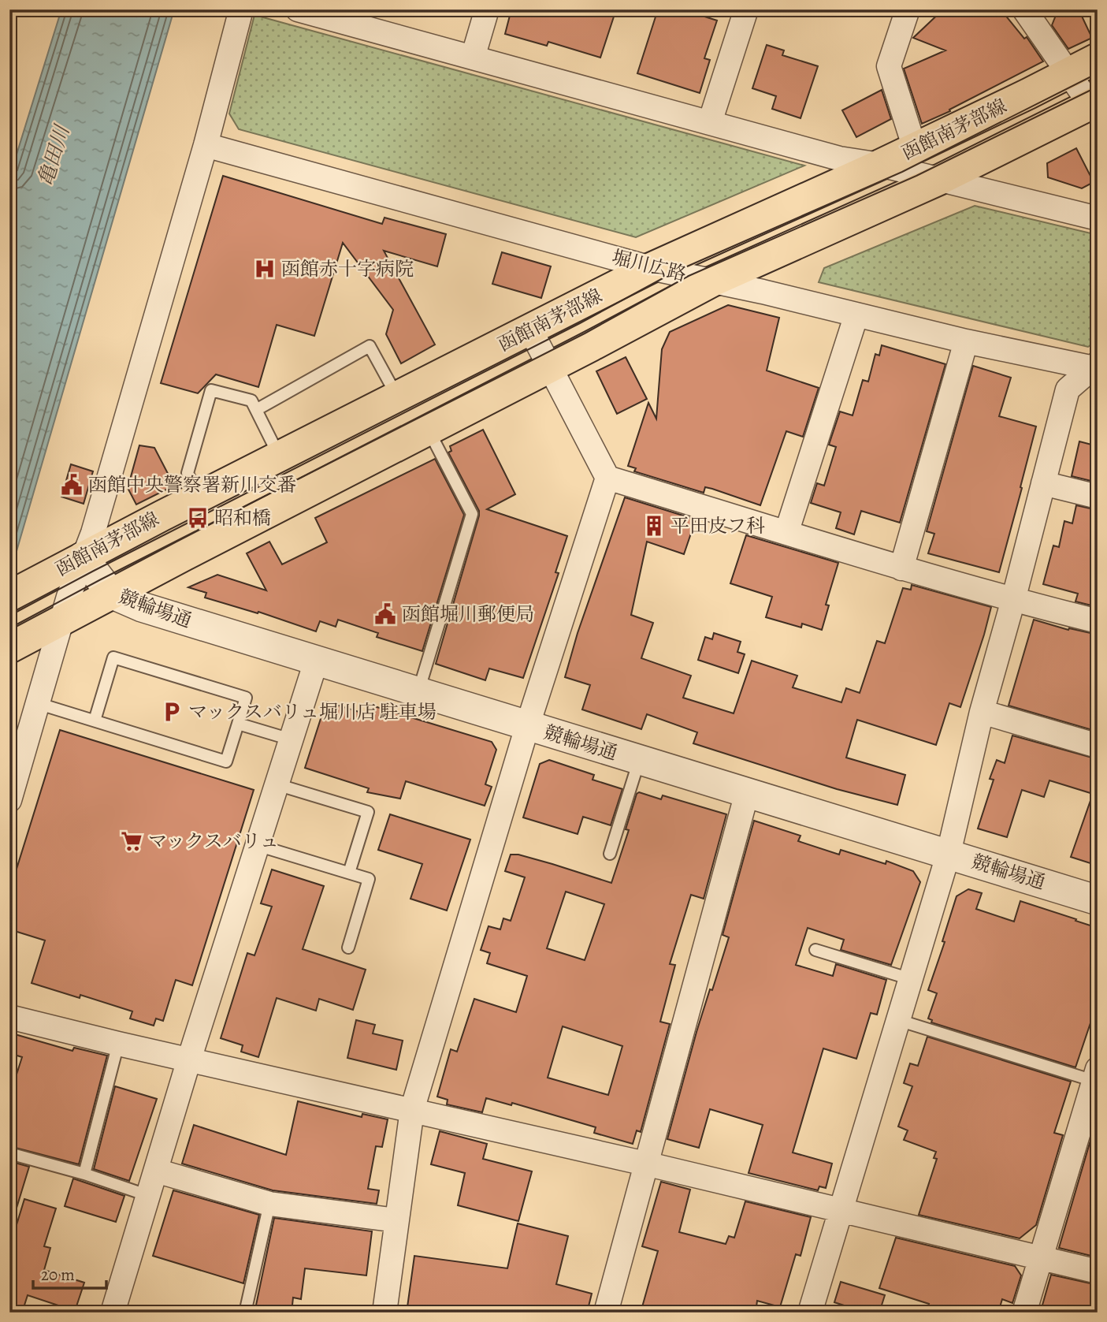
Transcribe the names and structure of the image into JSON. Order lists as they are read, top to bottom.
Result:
{
  "streets": {
    "main road": ["函館南茅部線"],
    "street": ["堀川広路", "競輪場通"]
  },
  "crossings": [
    ["函館南茅部線", "堀川広路"],
    ["函館南茅部線", "競輪場通"]
  ],
  "water": ["亀田川"],
  "places": {
    "hospital": ["函館赤十字病院"],
    "public building": ["函館中央警察署新川交番", "函館堀川郵便局"],
    "bus stop": ["昭和橋"],
    "building": ["平田皮フ科"],
    "parking": ["マックスバリュ堀川店 駐車場"],
    "supermarket": ["マックスバリュ"]
  },
  "scale_bar": "20 m"
}
